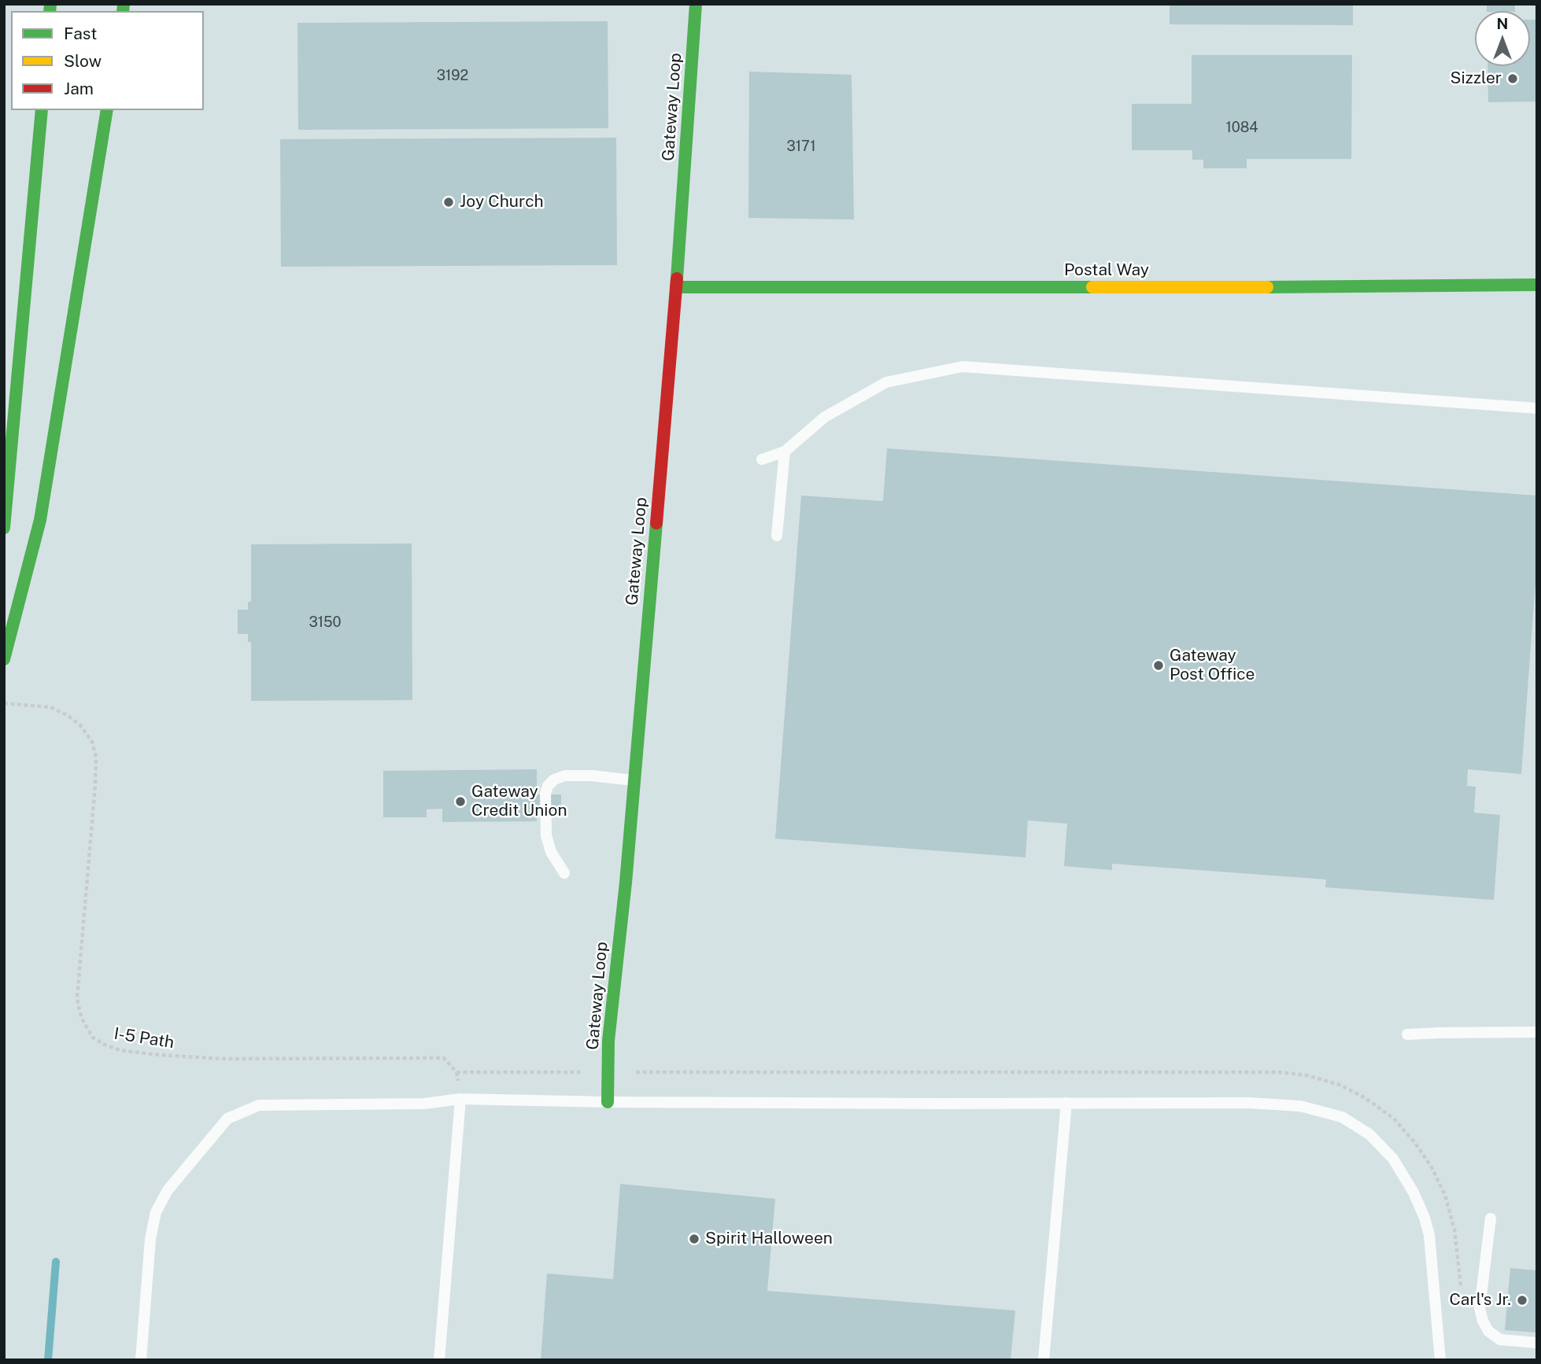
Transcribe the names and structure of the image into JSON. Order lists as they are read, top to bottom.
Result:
{
  "streets": {
    "main road": ["Gateway Loop", "Postal Way"],
    "path": ["I-5 Path"]
  },
  "crossings": [
    ["Gateway Loop", "Postal Way"]
  ],
  "places": [
    "Sizzler",
    "Joy Church",
    "Gateway Post Office",
    "Gateway Credit Union",
    "Spirit Halloween",
    "Carl's Jr."
  ],
  "house_numbers": [
    "3192",
    "1084",
    "3171",
    "3150"
  ],
  "legend": ["Fast", "Slow", "Jam"],
  "north": "top"
}
